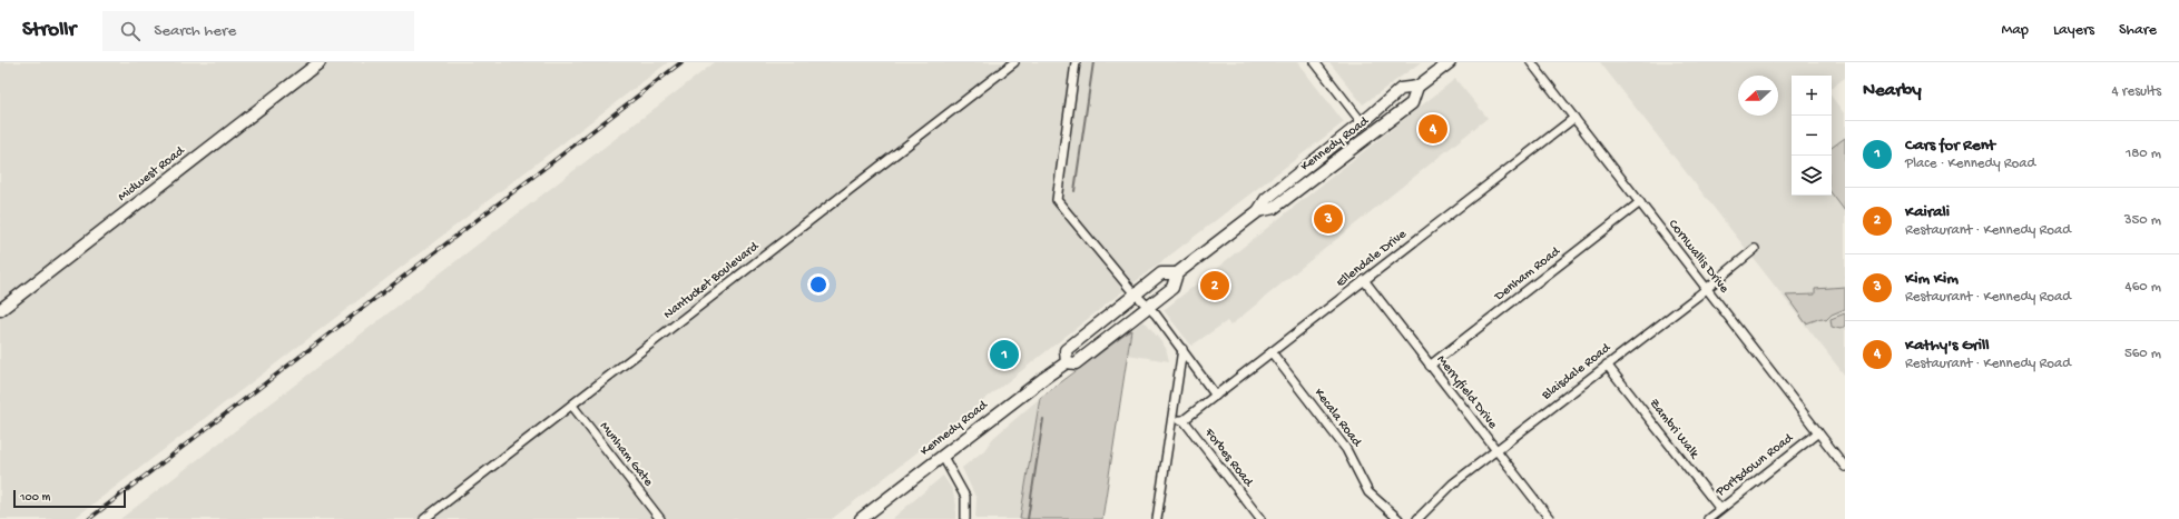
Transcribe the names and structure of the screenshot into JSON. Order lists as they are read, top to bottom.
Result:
{
  "streets": {
    "main road": ["Kennedy Road", "Midwest Road"],
    "street": [
      "Cornwallis Drive",
      "Ellendale Drive",
      "Denham Road",
      "Nantucket Boulevard",
      "Blaisdale Road",
      "Merryfield Drive",
      "Kecala Road",
      "Zambri Walk",
      "Munham Gate",
      "Forbes Road",
      "Portsdown Road"
    ]
  },
  "crossings": [
    ["Cornwallis Drive", "Ellendale Drive"],
    ["Cornwallis Drive", "Denham Road"],
    ["Cornwallis Drive", "Blaisdale Road"],
    ["Cornwallis Drive", "Portsdown Road"],
    ["Ellendale Drive", "Merryfield Drive"],
    ["Ellendale Drive", "Kecala Road"],
    ["Ellendale Drive", "Forbes Road"],
    ["Denham Road", "Merryfield Drive"],
    ["Nantucket Boulevard", "Munham Gate"],
    ["Blaisdale Road", "Merryfield Drive"],
    ["Blaisdale Road", "Zambri Walk"],
    ["Zambri Walk", "Portsdown Road"]
  ],
  "scale_bar": "100 m",
  "north": "left",
  "page": {
    "header": "Strollr",
    "search": "Search here",
    "nav": ["Map", "Layers", "Share"],
    "heading": ["Nearby", "4 results"],
    "map_buttons": ["+", "−"],
    "pins": [
      "4",
      "3",
      "2",
      "1"
    ],
    "list": [
      {
        "mark": "1",
        "name": "Cars for Rent",
        "note": "Place · Kennedy Road",
        "value": "180 m"
      },
      {
        "mark": "2",
        "name": "Kairali",
        "note": "Restaurant · Kennedy Road",
        "value": "350 m"
      },
      {
        "mark": "3",
        "name": "Kim Kim",
        "note": "Restaurant · Kennedy Road",
        "value": "460 m"
      },
      {
        "mark": "4",
        "name": "Kathy's Grill",
        "note": "Restaurant · Kennedy Road",
        "value": "560 m"
      }
    ],
    "scale": "100 m"
  }
}
